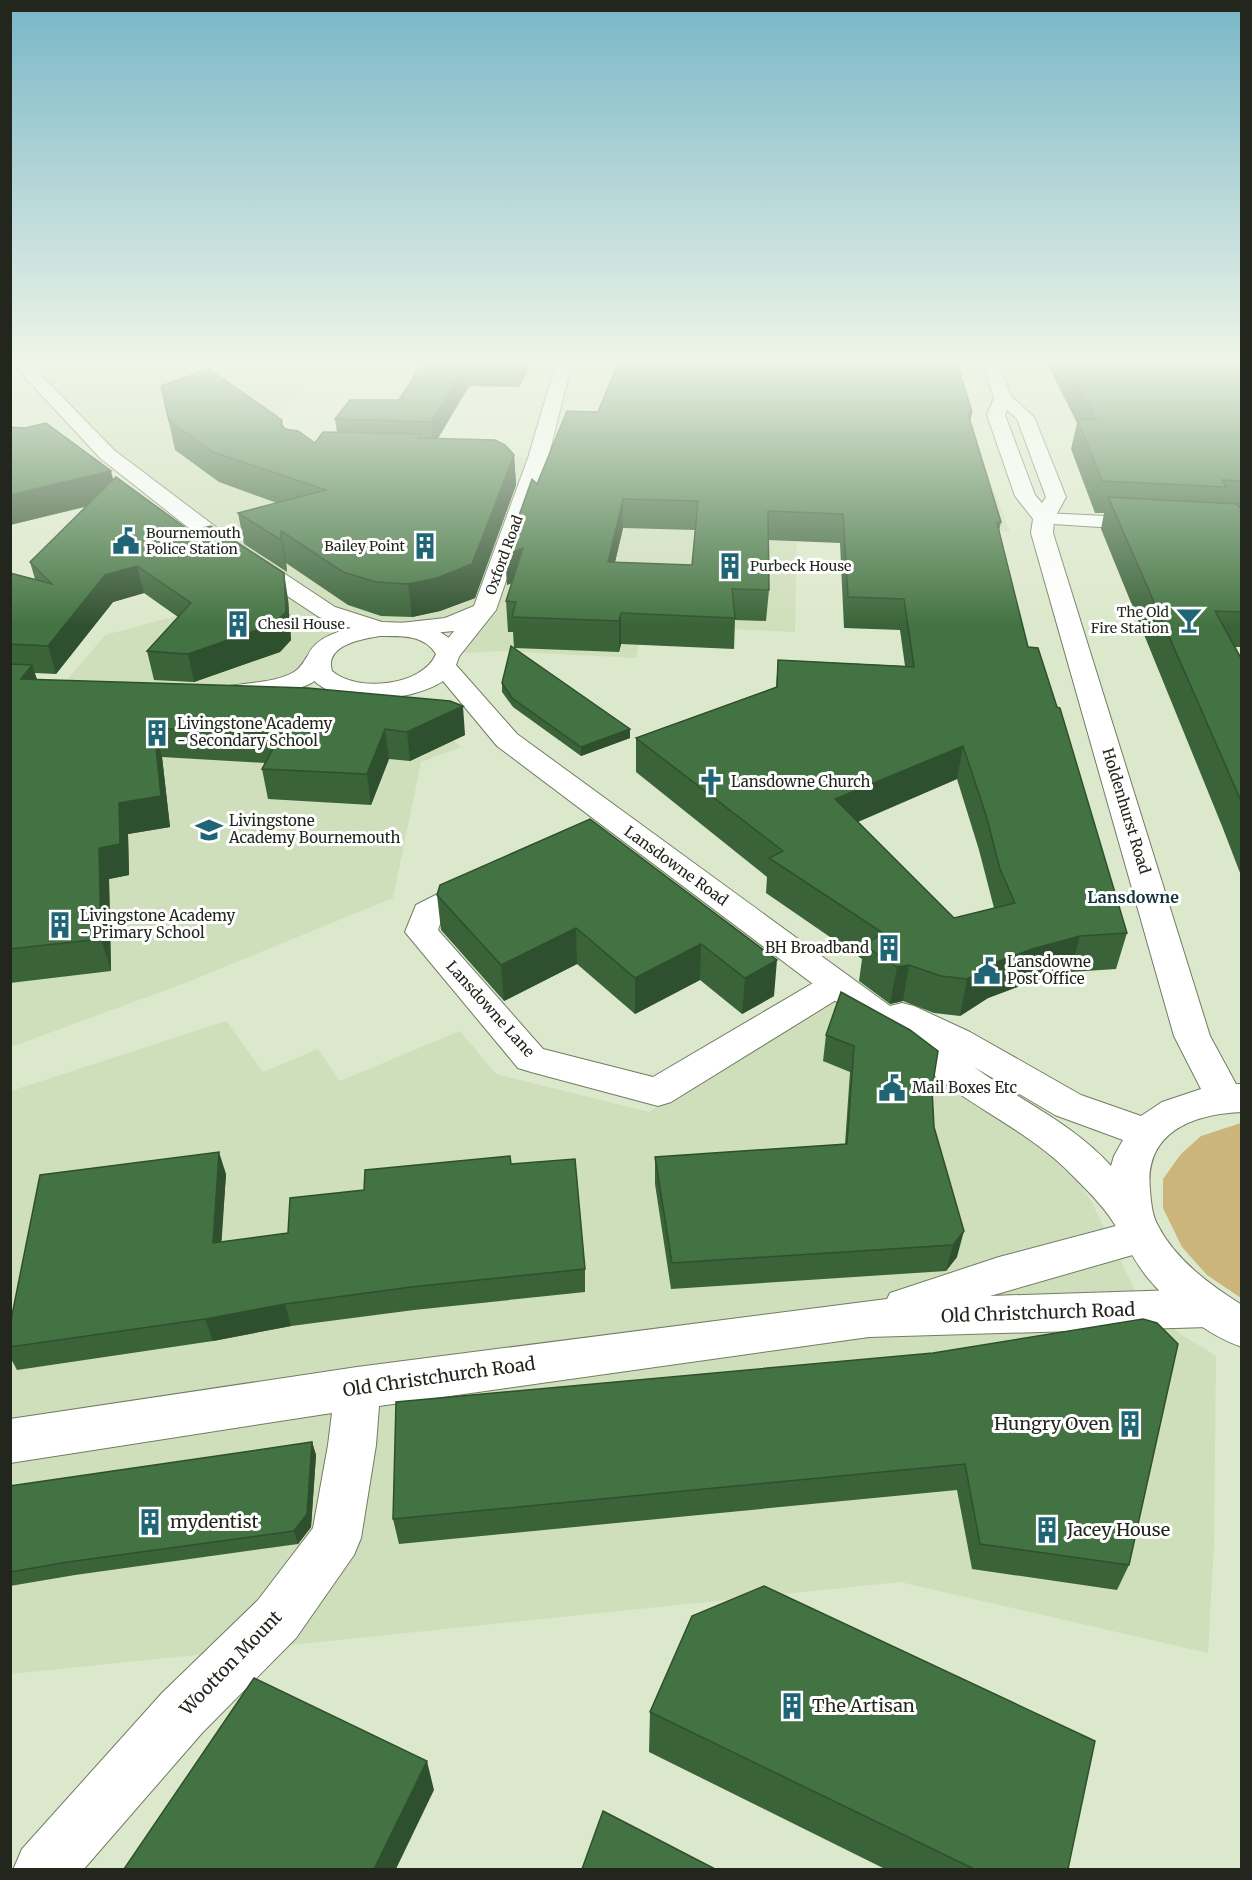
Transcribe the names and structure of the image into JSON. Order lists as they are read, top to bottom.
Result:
{
  "streets": {
    "main road": [
      "Oxford Road",
      "Holdenhurst Road",
      "Lansdowne Road",
      "Lansdowne Lane",
      "Old Christchurch Road",
      "Wootton Mount"
    ]
  },
  "crossings": [
    ["Oxford Road", "Lansdowne Road"],
    ["Lansdowne Road", "Lansdowne Lane"],
    ["Lansdowne Road", "Old Christchurch Road"],
    ["Old Christchurch Road", "Wootton Mount"]
  ],
  "districts": ["Lansdowne"],
  "places": {
    "public building": ["Bournemouth Police Station", "Lansdowne Post Office", "Mail Boxes Etc"],
    "building": [
      "Bailey Point",
      "Purbeck House",
      "Chesil House",
      "Livingstone Academy - Secondary School",
      "Livingstone Academy - Primary School",
      "BH Broadband",
      "Hungry Oven",
      "mydentist",
      "Jacey House",
      "The Artisan"
    ],
    "bar": ["The Old Fire Station"],
    "church": ["Lansdowne Church"],
    "school or university": ["Livingstone Academy Bournemouth"]
  }
}
